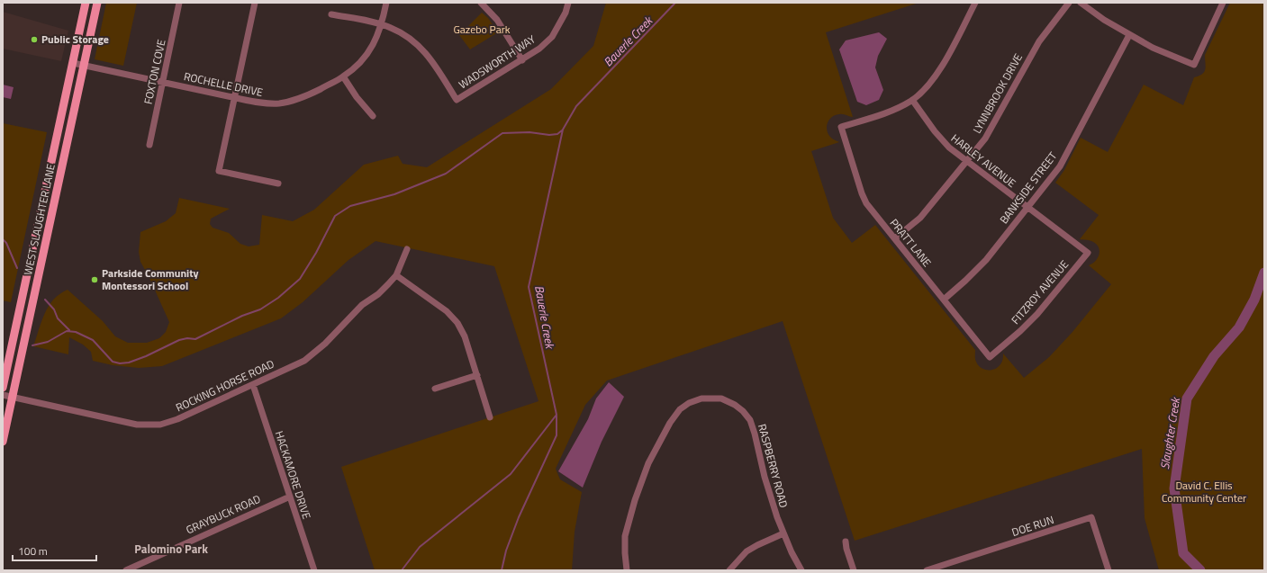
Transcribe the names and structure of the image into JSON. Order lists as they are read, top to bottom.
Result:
{
  "streets": {
    "main road": ["WEST SLAUGHTER LANE"],
    "street": [
      "WADSWORTH WAY",
      "FOXTON COVE",
      "ROCHELLE DRIVE",
      "LYNNBROOK DRIVE",
      "HARLEY AVENUE",
      "BANKSIDE STREET",
      "PRATT LANE",
      "FITZROY AVENUE",
      "ROCKING HORSE ROAD",
      "RASPBERRY ROAD",
      "HACKAMORE DRIVE",
      "GRAYBUCK ROAD",
      "DOE RUN"
    ]
  },
  "crossings": [
    ["WADSWORTH WAY", "ROCHELLE DRIVE"],
    ["FOXTON COVE", "ROCHELLE DRIVE"],
    ["ROCHELLE DRIVE", "WEST SLAUGHTER LANE"],
    ["LYNNBROOK DRIVE", "HARLEY AVENUE"],
    ["LYNNBROOK DRIVE", "PRATT LANE"],
    ["HARLEY AVENUE", "BANKSIDE STREET"],
    ["HARLEY AVENUE", "PRATT LANE"],
    ["HARLEY AVENUE", "FITZROY AVENUE"],
    ["BANKSIDE STREET", "PRATT LANE"],
    ["WEST SLAUGHTER LANE", "ROCKING HORSE ROAD"],
    ["PRATT LANE", "FITZROY AVENUE"],
    ["ROCKING HORSE ROAD", "HACKAMORE DRIVE"],
    ["HACKAMORE DRIVE", "GRAYBUCK ROAD"]
  ],
  "districts": ["Palomino Park"],
  "water": ["Bauerle Creek", "Slaughter Creek"],
  "parks": ["Gazebo Park", "David C. Ellis Community Center"],
  "places": ["Public Storage", "Parkside Community Montessori School"],
  "scale_bar": "100 m"
}
